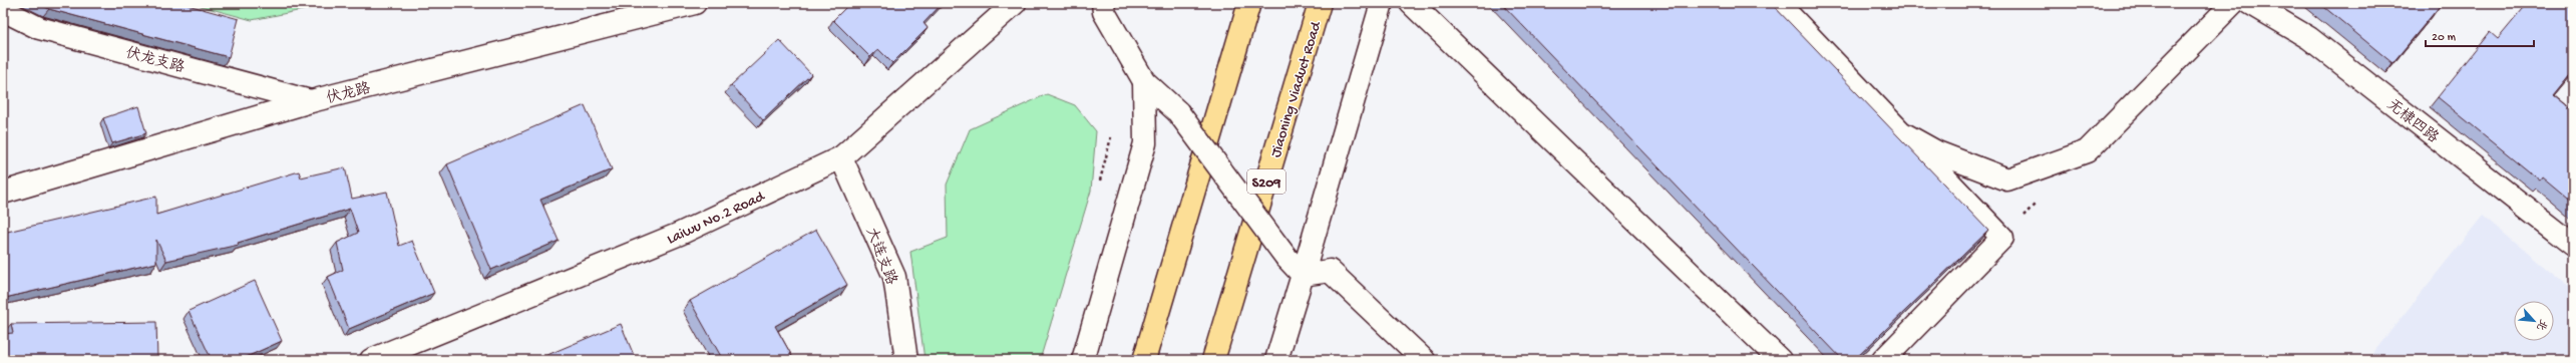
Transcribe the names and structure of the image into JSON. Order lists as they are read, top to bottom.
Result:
{
  "streets": {
    "highway": ["Jiaoning Viaduct Road", "S209"],
    "street": [
      "伏龙支路",
      "伏龙路",
      "无棣四路",
      "Laiwu No.2 Road",
      "大连支路"
    ]
  },
  "crossings": [
    ["伏龙支路", "伏龙路"],
    ["Laiwu No.2 Road", "大连支路"]
  ],
  "scale_bar": "20 m",
  "north": "bottom right"
}
